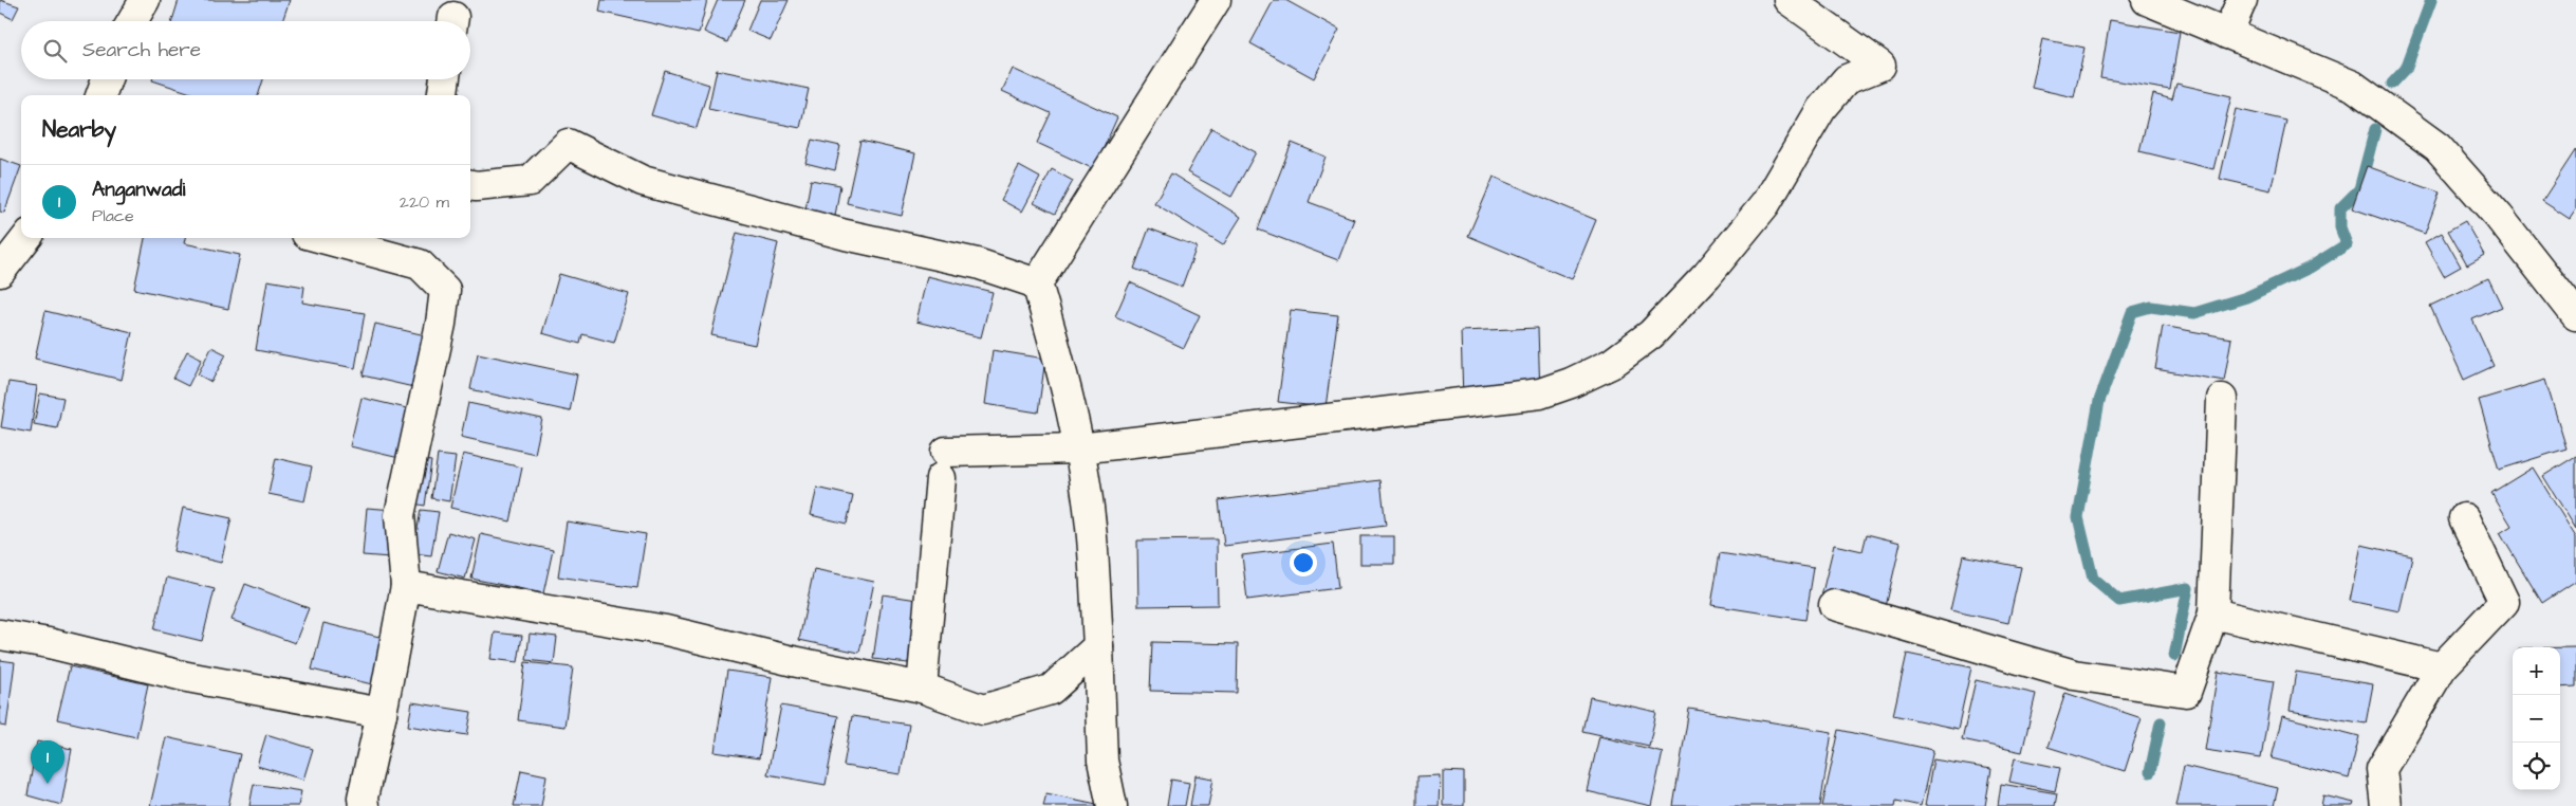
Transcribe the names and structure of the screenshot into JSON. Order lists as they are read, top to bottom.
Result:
{
  "page": {
    "search": "Search here",
    "heading": "Nearby",
    "list": [
      {
        "mark": "1",
        "name": "Anganwadi",
        "note": "Place",
        "value": "220 m"
      }
    ],
    "map_buttons": ["+", "−"],
    "pins": "1"
  }
}
